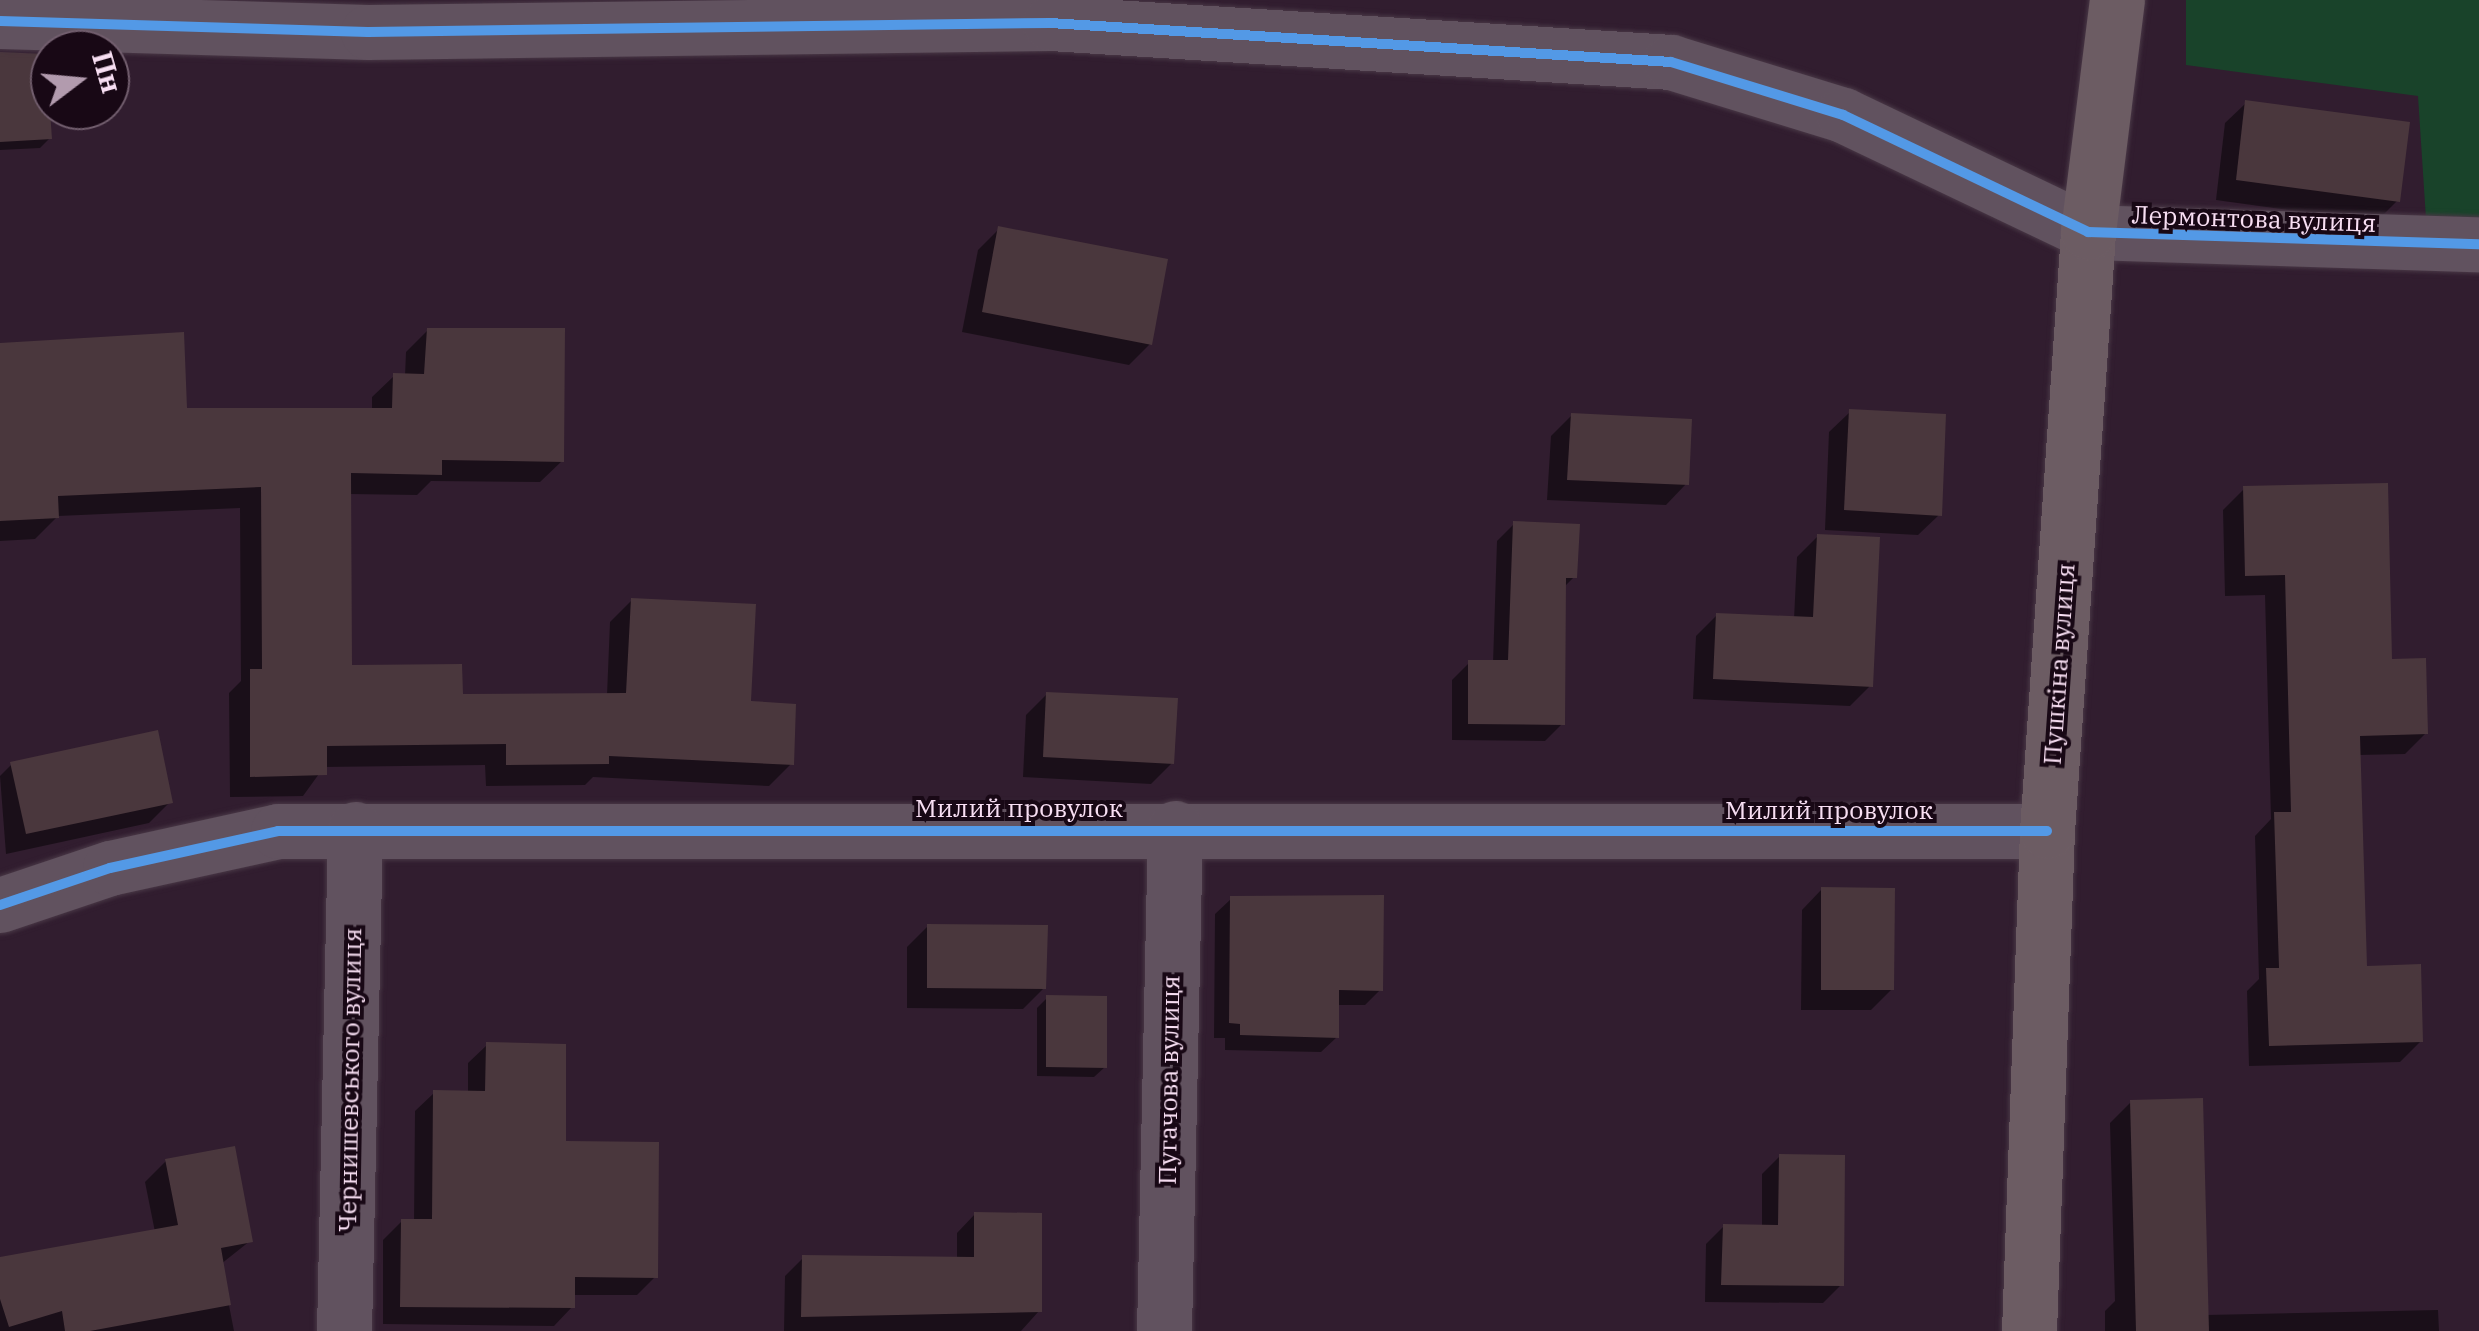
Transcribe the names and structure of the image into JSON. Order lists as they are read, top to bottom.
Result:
{
  "streets": {
    "main road": ["Пушкіна вулиця"],
    "street": [
      "Лермонтова вулиця",
      "Милий провулок",
      "Чернишевського вулиця",
      "Пугачова вулиця"
    ]
  },
  "crossings": [
    ["Лермонтова вулиця", "Пушкіна вулиця"],
    ["Пушкіна вулиця", "Милий провулок"],
    ["Милий провулок", "Чернишевського вулиця"],
    ["Милий провулок", "Пугачова вулиця"]
  ],
  "north": "right"
}
